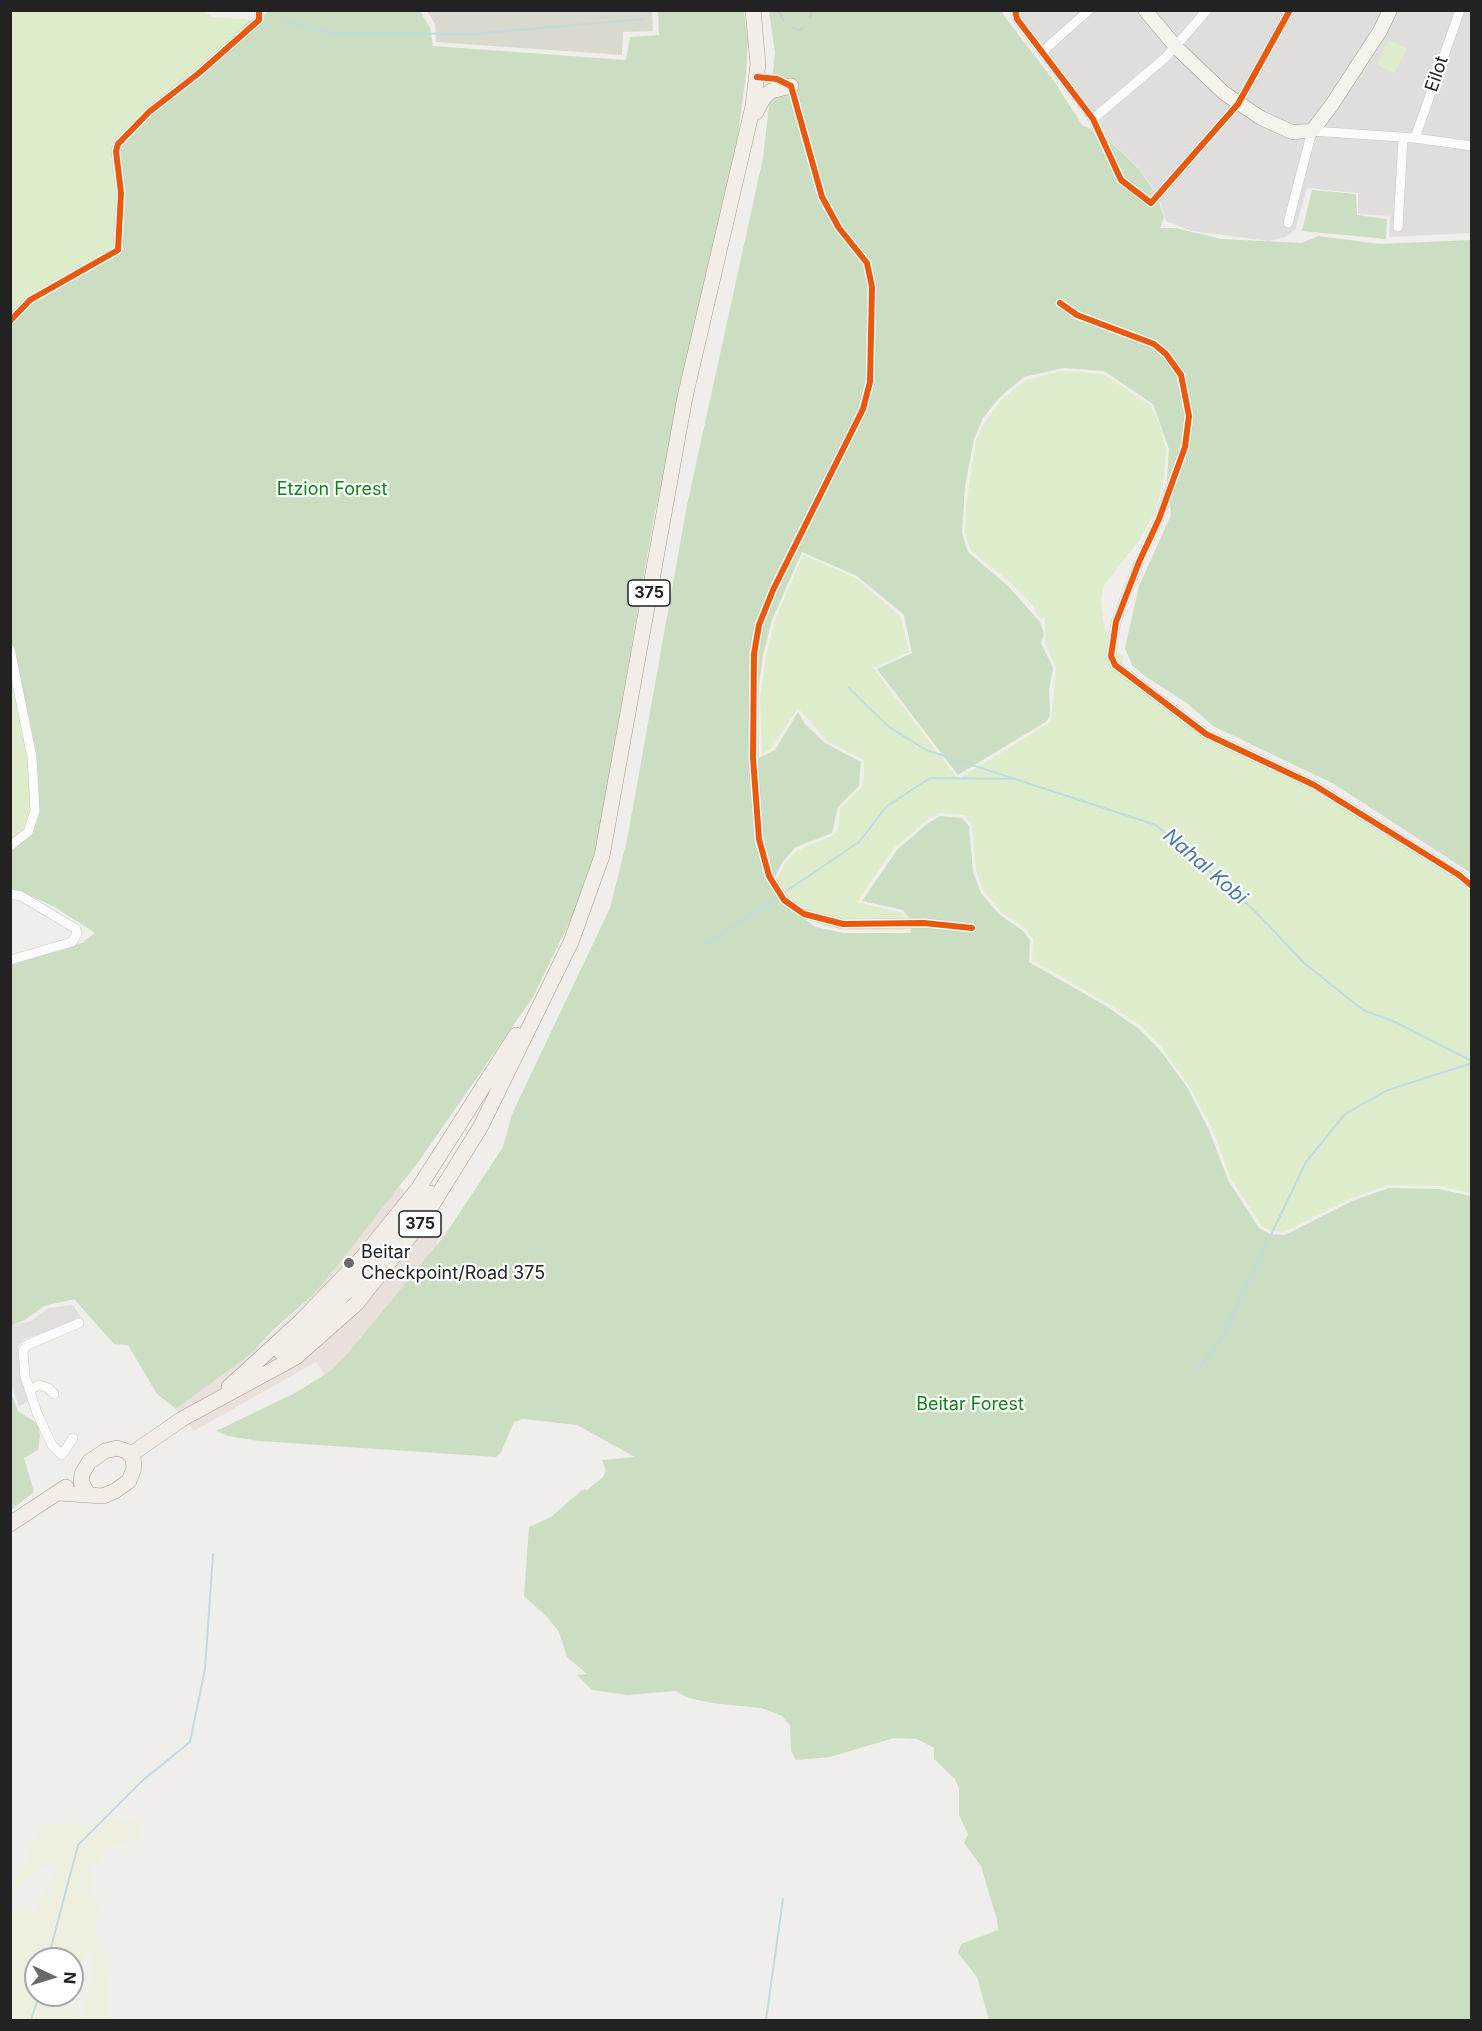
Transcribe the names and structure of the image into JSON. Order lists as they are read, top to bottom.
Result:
{
  "streets": {
    "main road": ["375"],
    "street": ["Eilot"]
  },
  "water": ["Nahal Kobi"],
  "parks": ["Etzion Forest", "Beitar Forest"],
  "places": ["Beitar Checkpoint/Road 375"],
  "north": "right"
}
